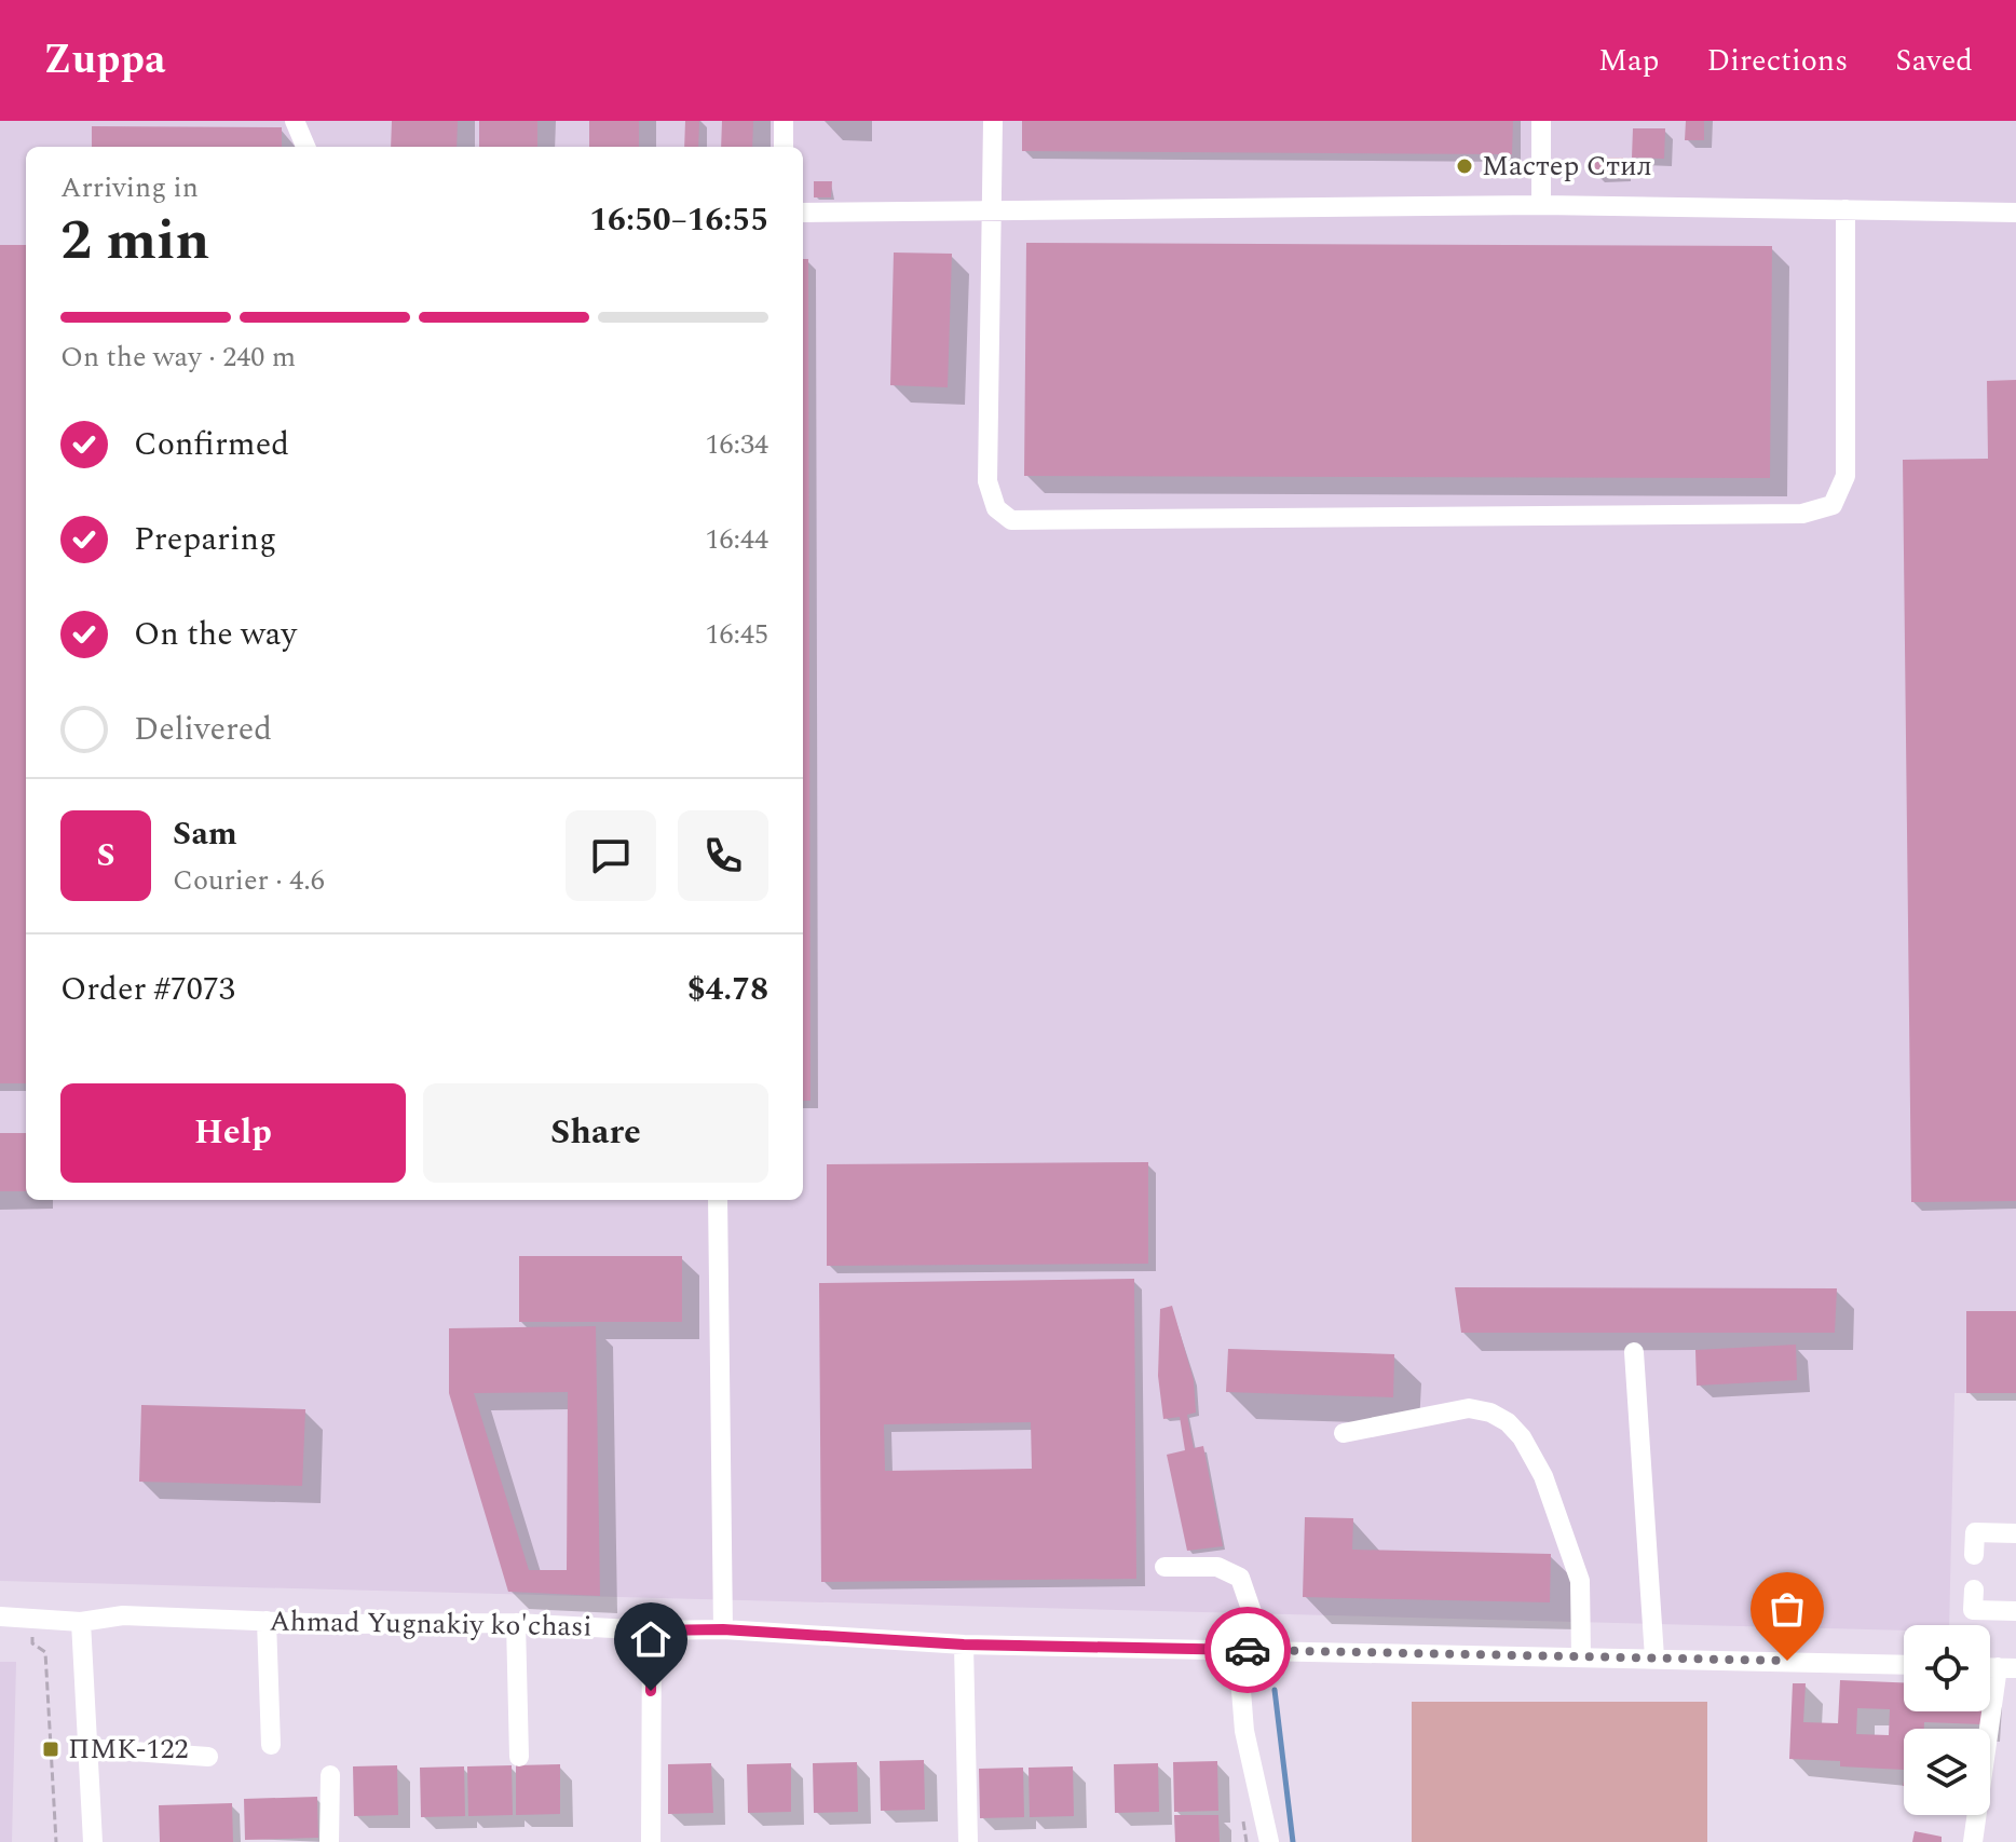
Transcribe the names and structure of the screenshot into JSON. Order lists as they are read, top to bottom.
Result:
{
  "streets": {
    "street": ["Ahmad Yugnakiy ko'chasi"]
  },
  "places": {
    "other": ["Мастер Стил"],
    "transit": ["ПМК-122"]
  },
  "page": {
    "header": "Zuppa",
    "nav": ["Map", "Directions", "Saved"],
    "heading": ["2 min", "Arriving in", "16:50–16:55"],
    "panel": [
      "Sam",
      "Courier · 4.6",
      "Order #7073",
      "$4.78"
    ],
    "bar": "On the way · 240 m",
    "list": [
      ["Confirmed", "16:34"],
      ["Preparing", "16:44"],
      ["On the way", "16:45"],
      "Delivered"
    ],
    "round": "S",
    "buttons": ["Help", "Share"]
  }
}
